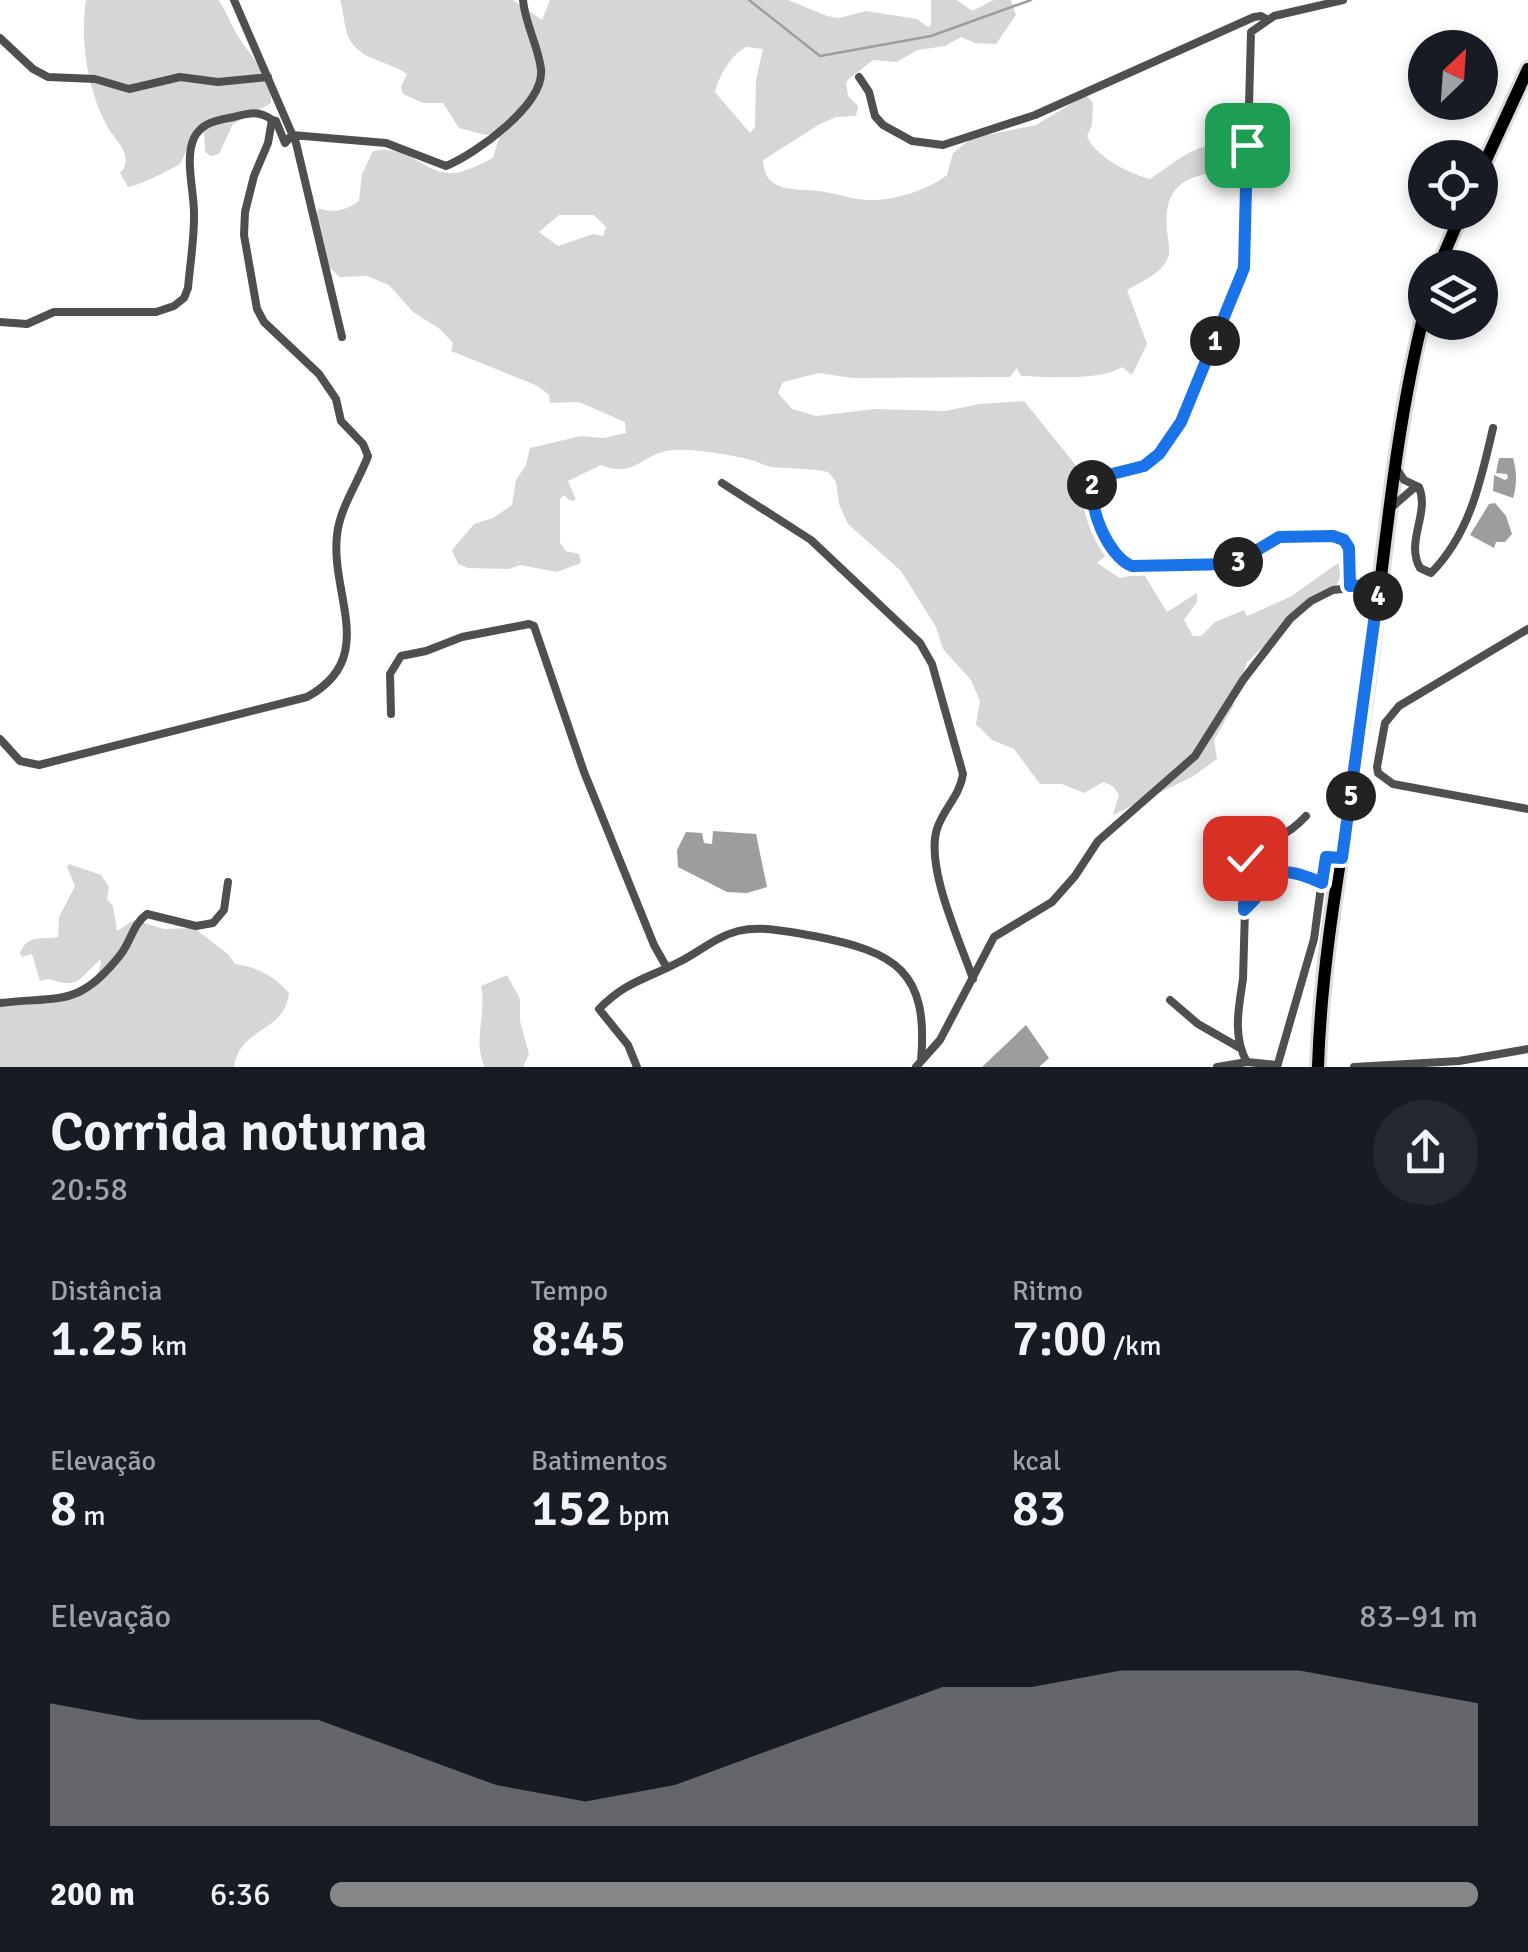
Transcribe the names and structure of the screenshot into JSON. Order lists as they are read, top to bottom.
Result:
{
  "north": "top right",
  "page": {
    "pins": [
      "1",
      "2",
      "3",
      "4",
      "5"
    ],
    "heading": ["Corrida noturna", "20:58"],
    "stats": [
      ["Distância", "1.25 km"],
      ["Tempo", "8:45"],
      ["Ritmo", "7:00 /km"],
      ["Elevação", "8 m"],
      ["Batimentos", "152 bpm"],
      ["kcal", "83"]
    ],
    "chart": ["Elevação", "83–91 m"],
    "list": [
      {
        "name": "200 m",
        "note": "6:36"
      }
    ]
  }
}
